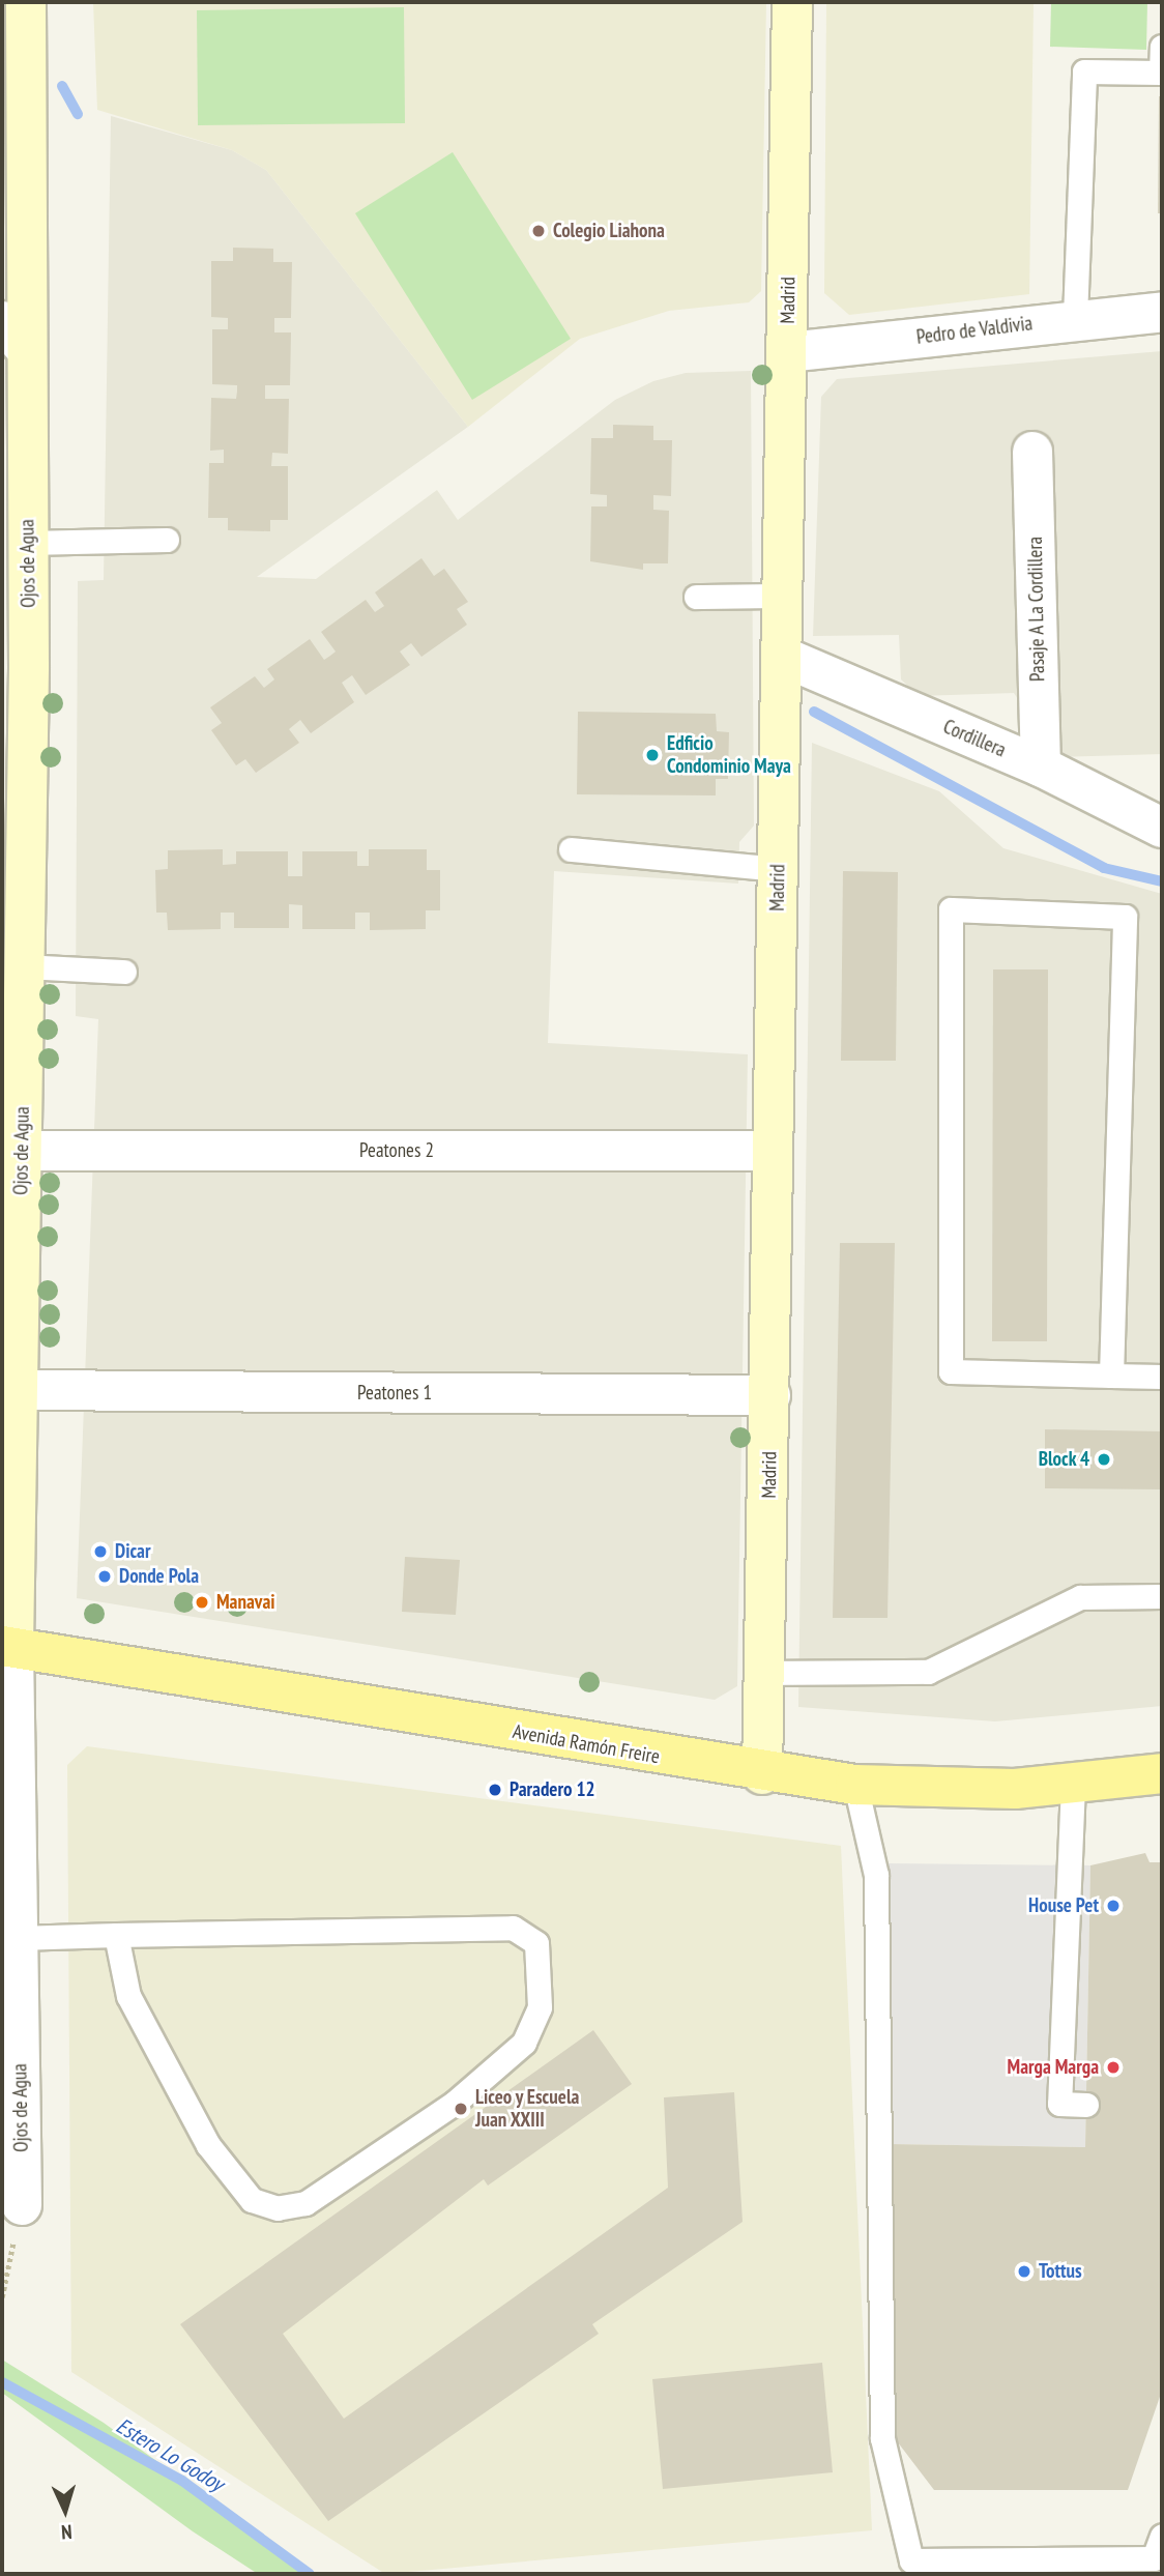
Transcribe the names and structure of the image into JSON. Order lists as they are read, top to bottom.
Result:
{
  "streets": {
    "main road": ["Avenida Ramón Freire"],
    "street": [
      "Madrid",
      "Pedro de Valdivia",
      "Ojos de Agua",
      "Pasaje A La Cordillera",
      "Cordillera",
      "Peatones 2",
      "Peatones 1"
    ]
  },
  "crossings": [
    ["Madrid", "Pedro de Valdivia"],
    ["Madrid", "Cordillera"],
    ["Madrid", "Peatones 2"],
    ["Madrid", "Peatones 1"],
    ["Madrid", "Avenida Ramón Freire"],
    ["Ojos de Agua", "Peatones 2"],
    ["Ojos de Agua", "Peatones 1"],
    ["Ojos de Agua", "Avenida Ramón Freire"],
    ["Pasaje A La Cordillera", "Cordillera"]
  ],
  "water": ["Estero Lo Godoy"],
  "places": [
    "Colegio Liahona",
    "Edficio Condominio Maya",
    "Block 4",
    "Dicar",
    "Donde Pola",
    "Manavai",
    "Paradero 12",
    "House Pet",
    "Marga Marga",
    "Liceo y Escuela Juan XXIII",
    "Tottus"
  ],
  "north": "bottom"
}
